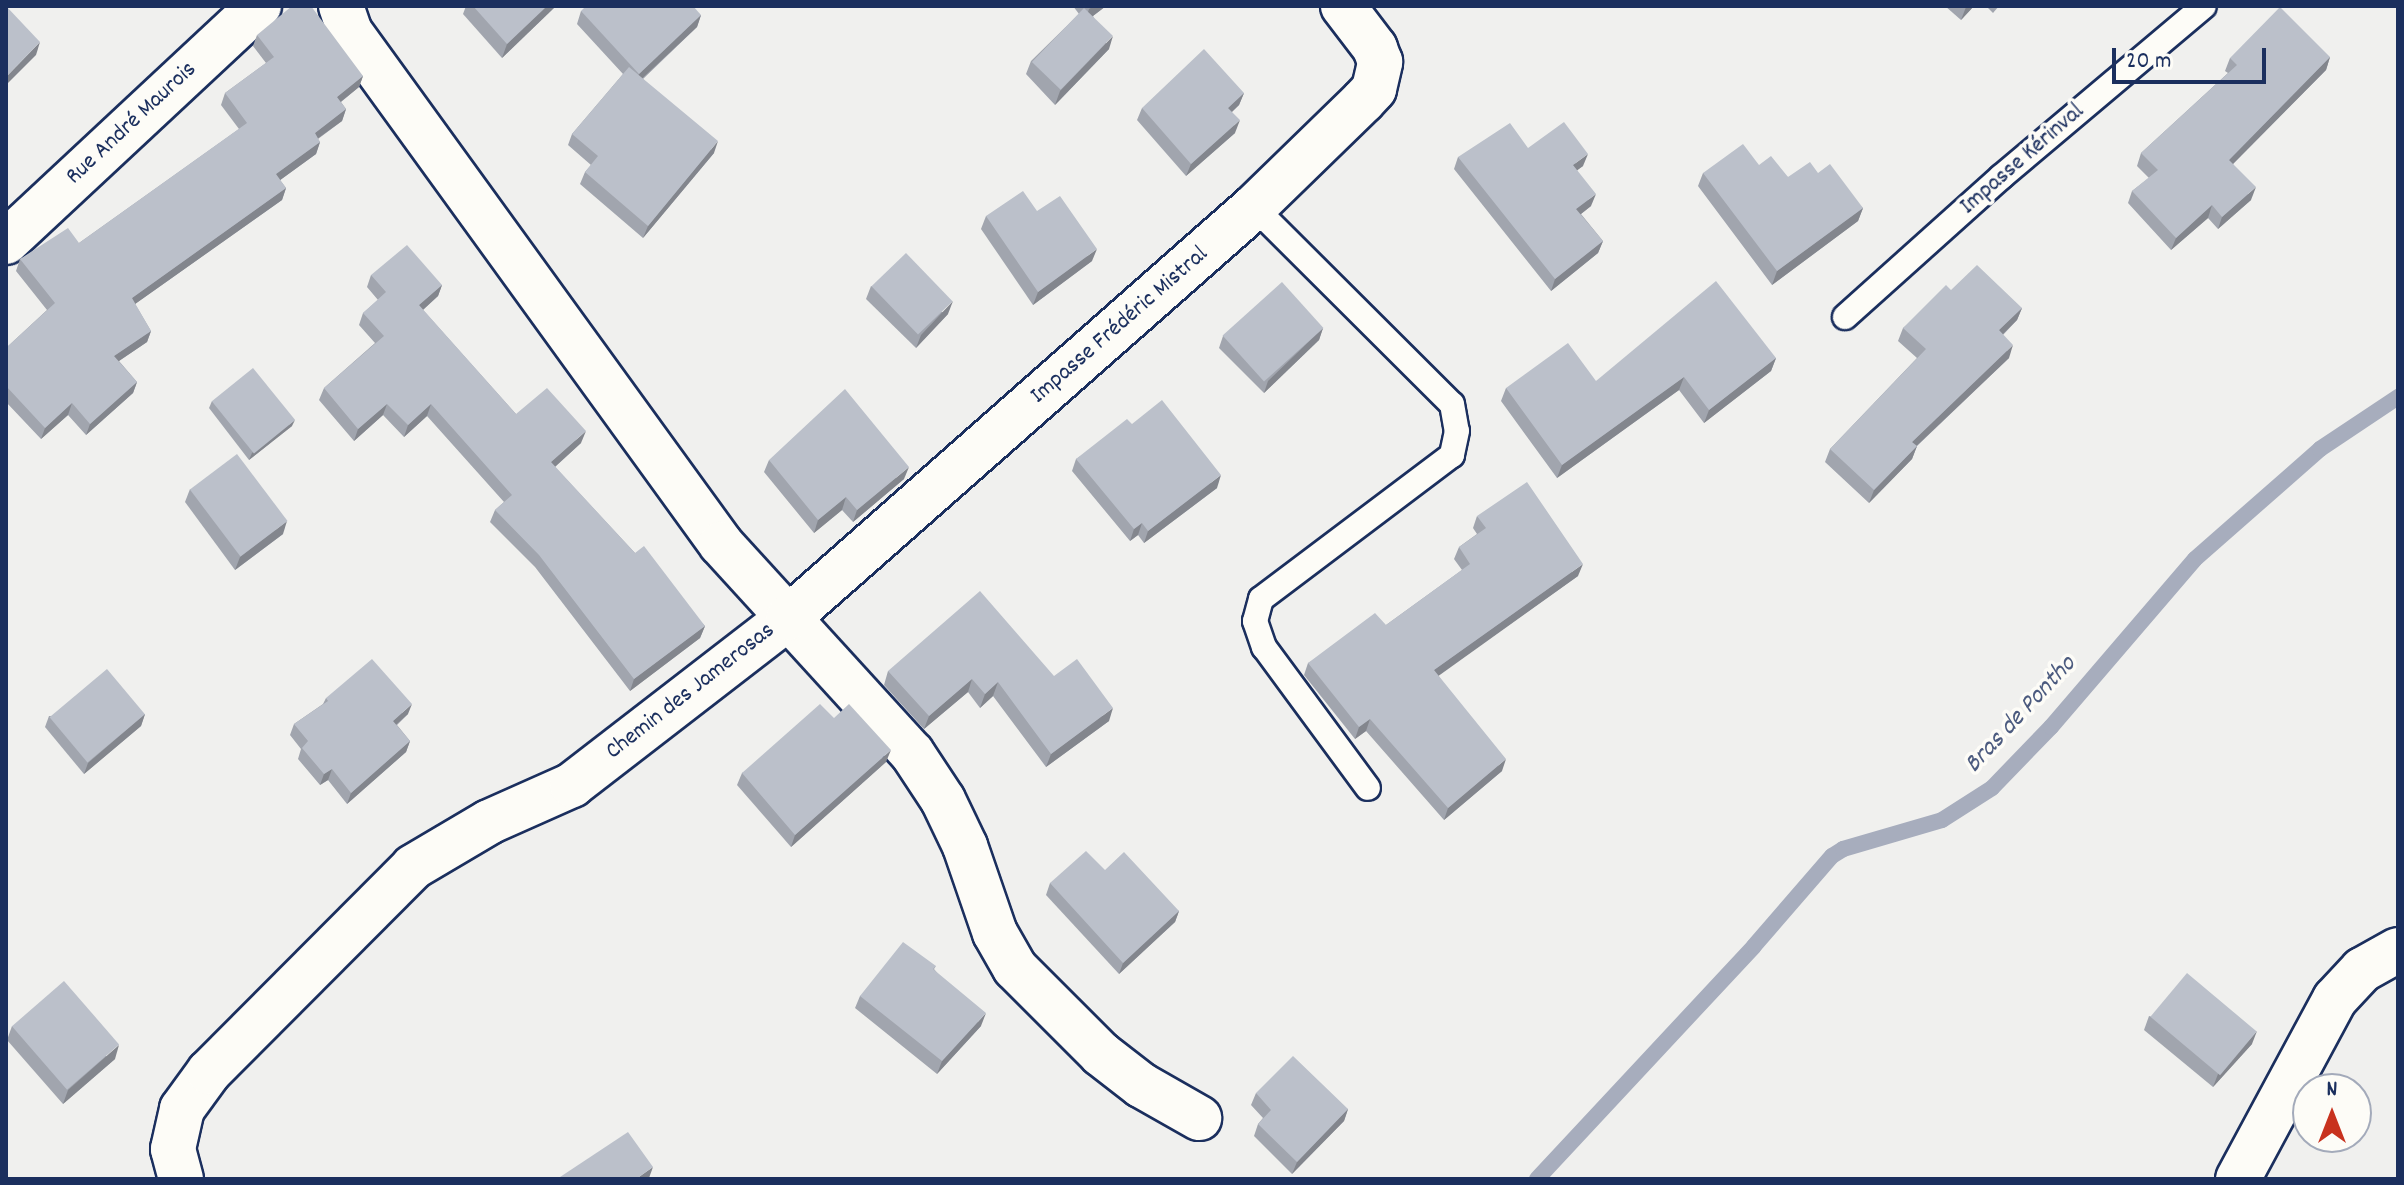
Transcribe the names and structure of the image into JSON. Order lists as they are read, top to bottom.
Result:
{
  "streets": {
    "street": ["Rue André Maurois", "Impasse Frédéric Mistral", "Chemin des Jamerosas"],
    "lane": ["Impasse Kérinval"]
  },
  "crossings": [
    ["Impasse Frédéric Mistral", "Chemin des Jamerosas"]
  ],
  "water": ["Bras de Pontho"],
  "scale_bar": "20 m",
  "north": "top"
}
